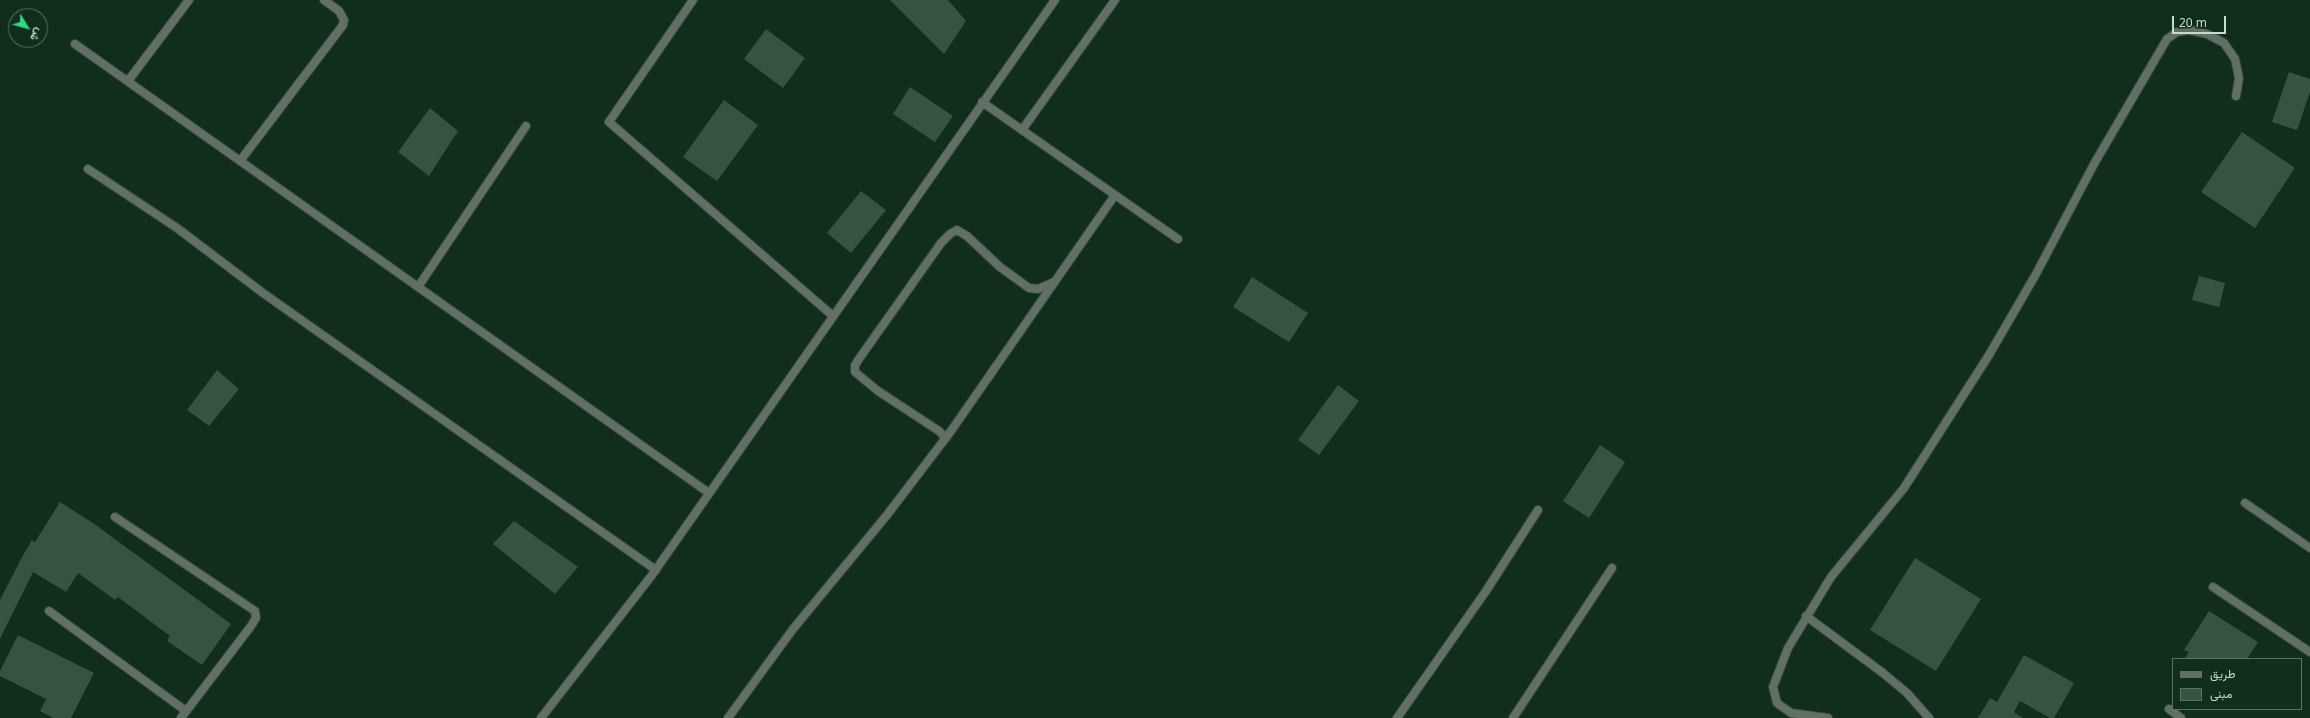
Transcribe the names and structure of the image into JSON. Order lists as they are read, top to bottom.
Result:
{
  "legend": ["طريق", "مبنى"],
  "scale_bar": "20 m",
  "north": "bottom right"
}
